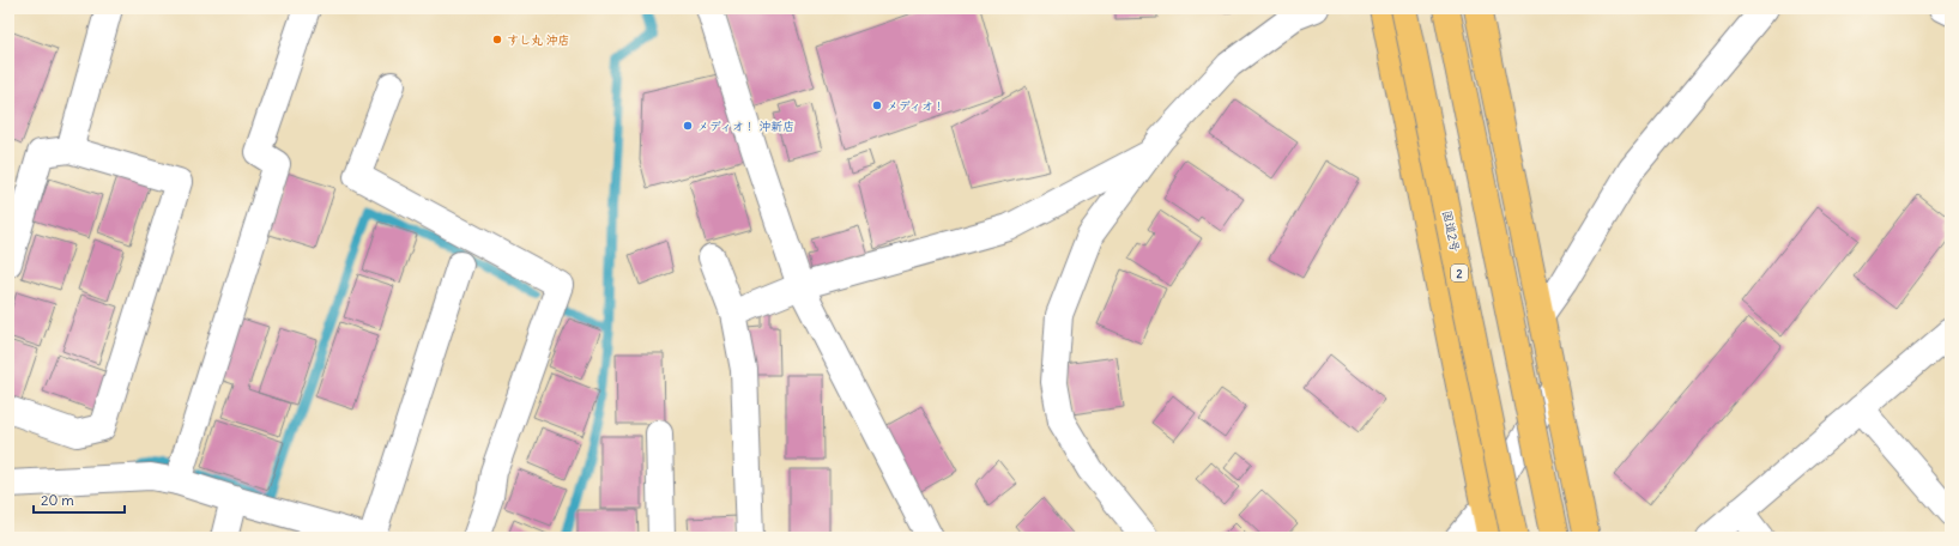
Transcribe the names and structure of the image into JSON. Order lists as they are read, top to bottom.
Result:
{
  "streets": {
    "highway": ["国道2号", "2"]
  },
  "places": ["すし丸 沖店", "メディオ！", "メディオ！ 沖新店"],
  "scale_bar": "20 m"
}
